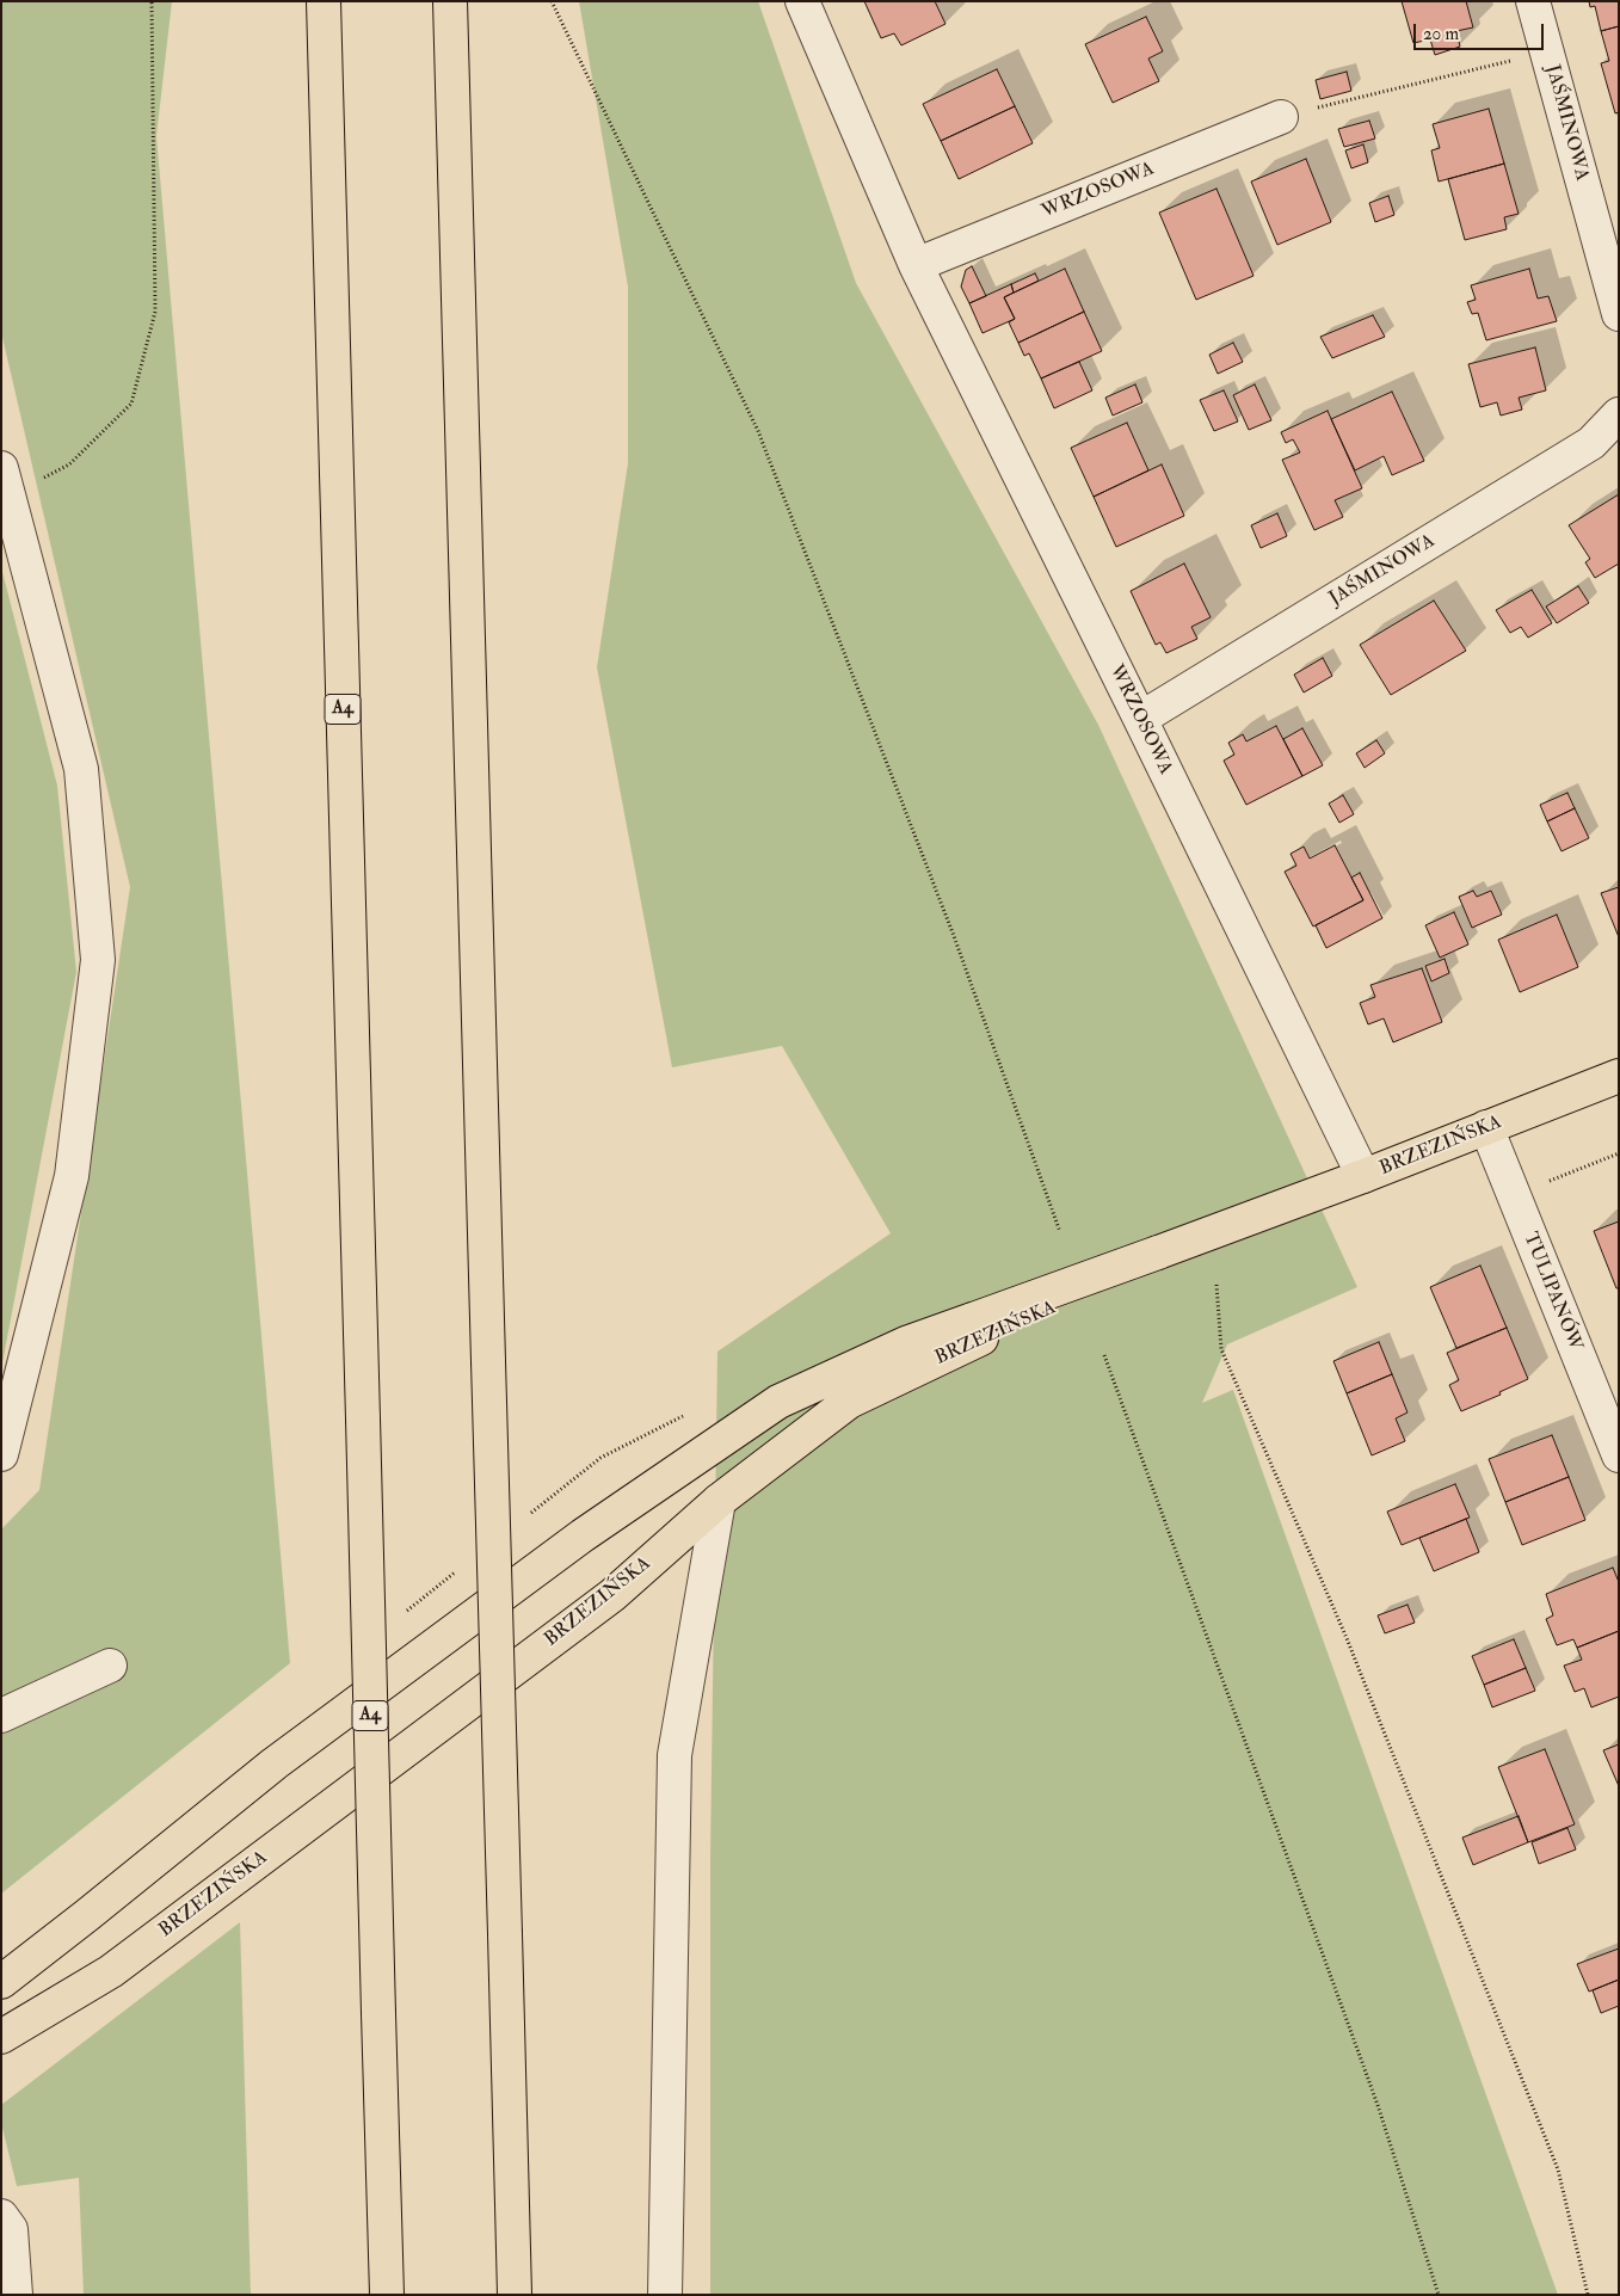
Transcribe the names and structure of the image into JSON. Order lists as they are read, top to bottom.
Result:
{
  "streets": {
    "main road": ["A4", "BRZEZIŃSKA"],
    "street": ["JAŚMINOWA", "WRZOSOWA", "TULIPANÓW"]
  },
  "crossings": [
    ["JAŚMINOWA", "WRZOSOWA"],
    ["WRZOSOWA", "BRZEZIŃSKA"],
    ["BRZEZIŃSKA", "TULIPANÓW"]
  ],
  "scale_bar": "20 m"
}
